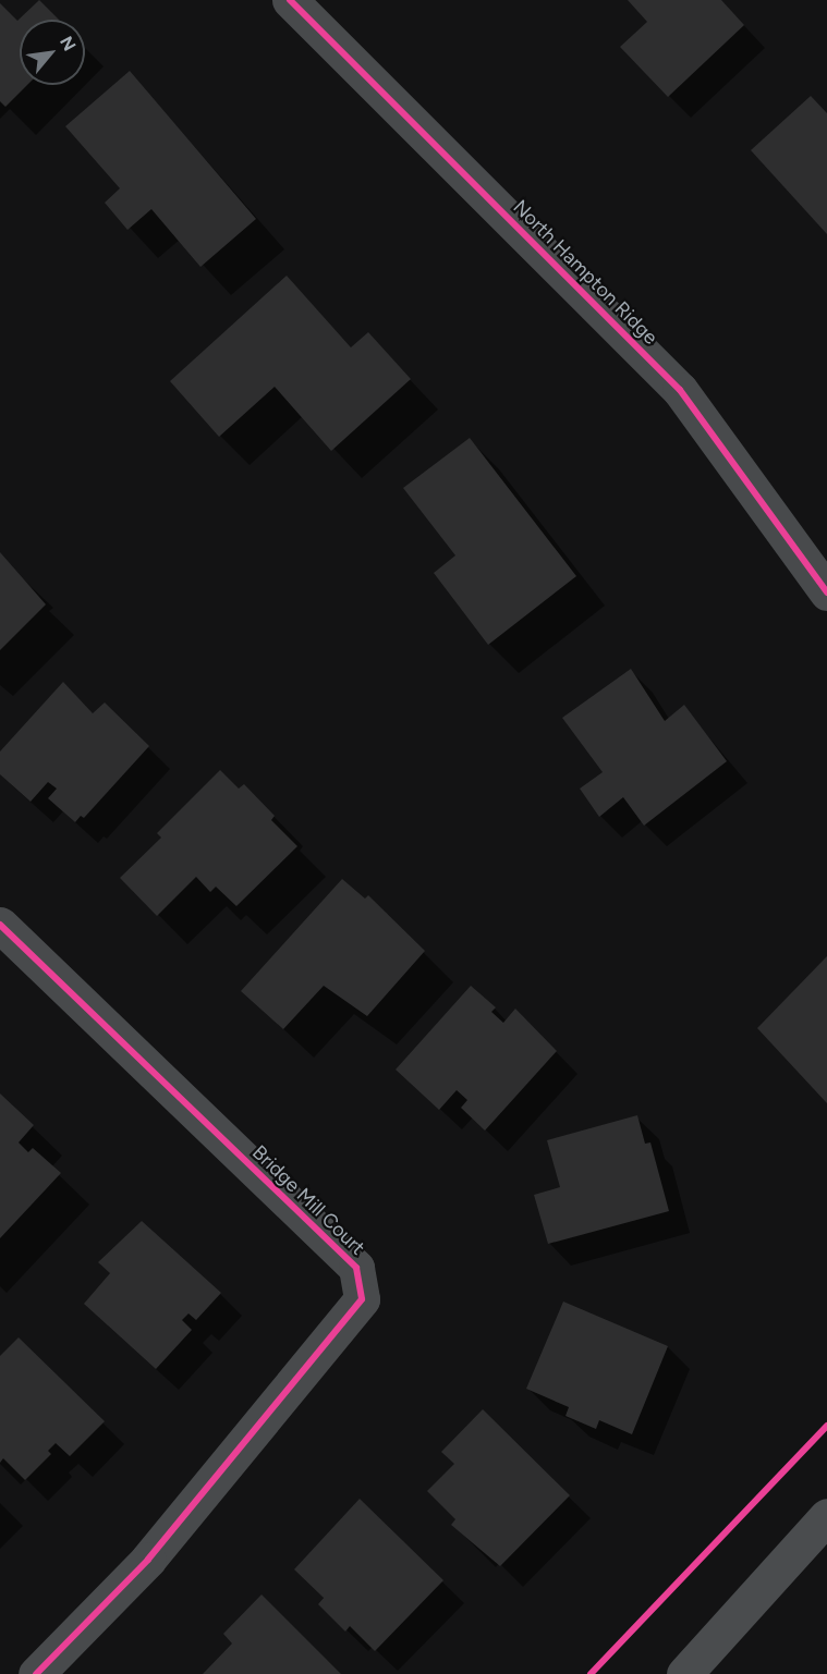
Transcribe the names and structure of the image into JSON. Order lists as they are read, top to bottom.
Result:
{
  "streets": {
    "street": ["North Hampton Ridge", "Bridge Mill Court"]
  },
  "north": "top right"
}
